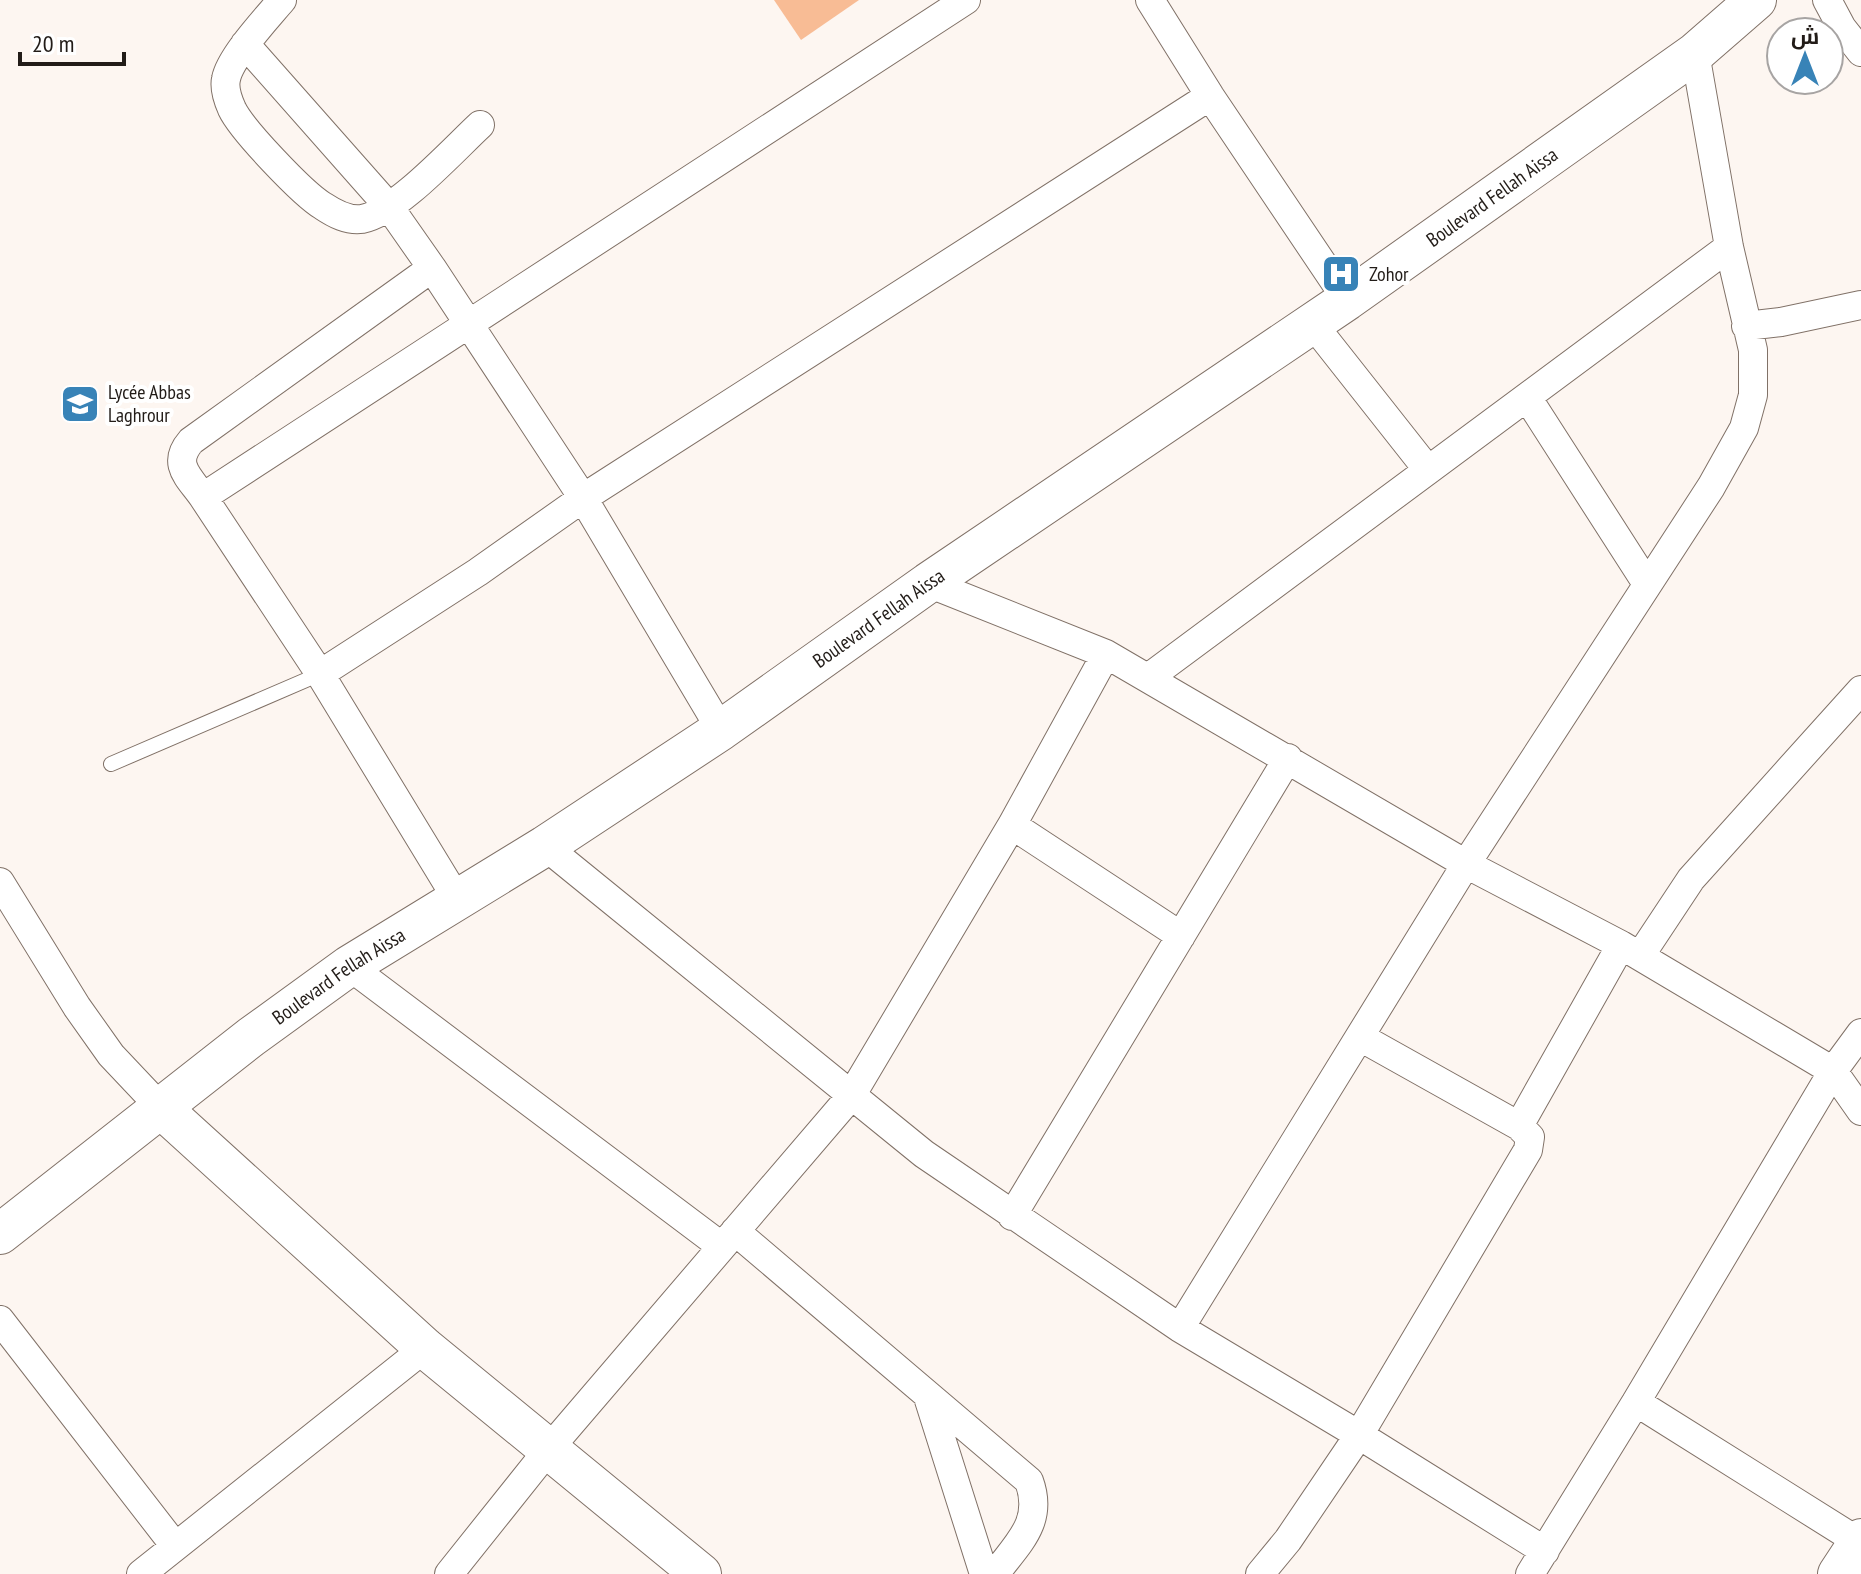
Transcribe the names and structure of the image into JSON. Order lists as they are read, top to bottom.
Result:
{
  "streets": {
    "street": ["Boulevard Fellah Aissa"]
  },
  "places": {
    "hospital": ["Zohor"],
    "school or university": ["Lycée Abbas Laghrour"]
  },
  "scale_bar": "20 m",
  "north": "top"
}
